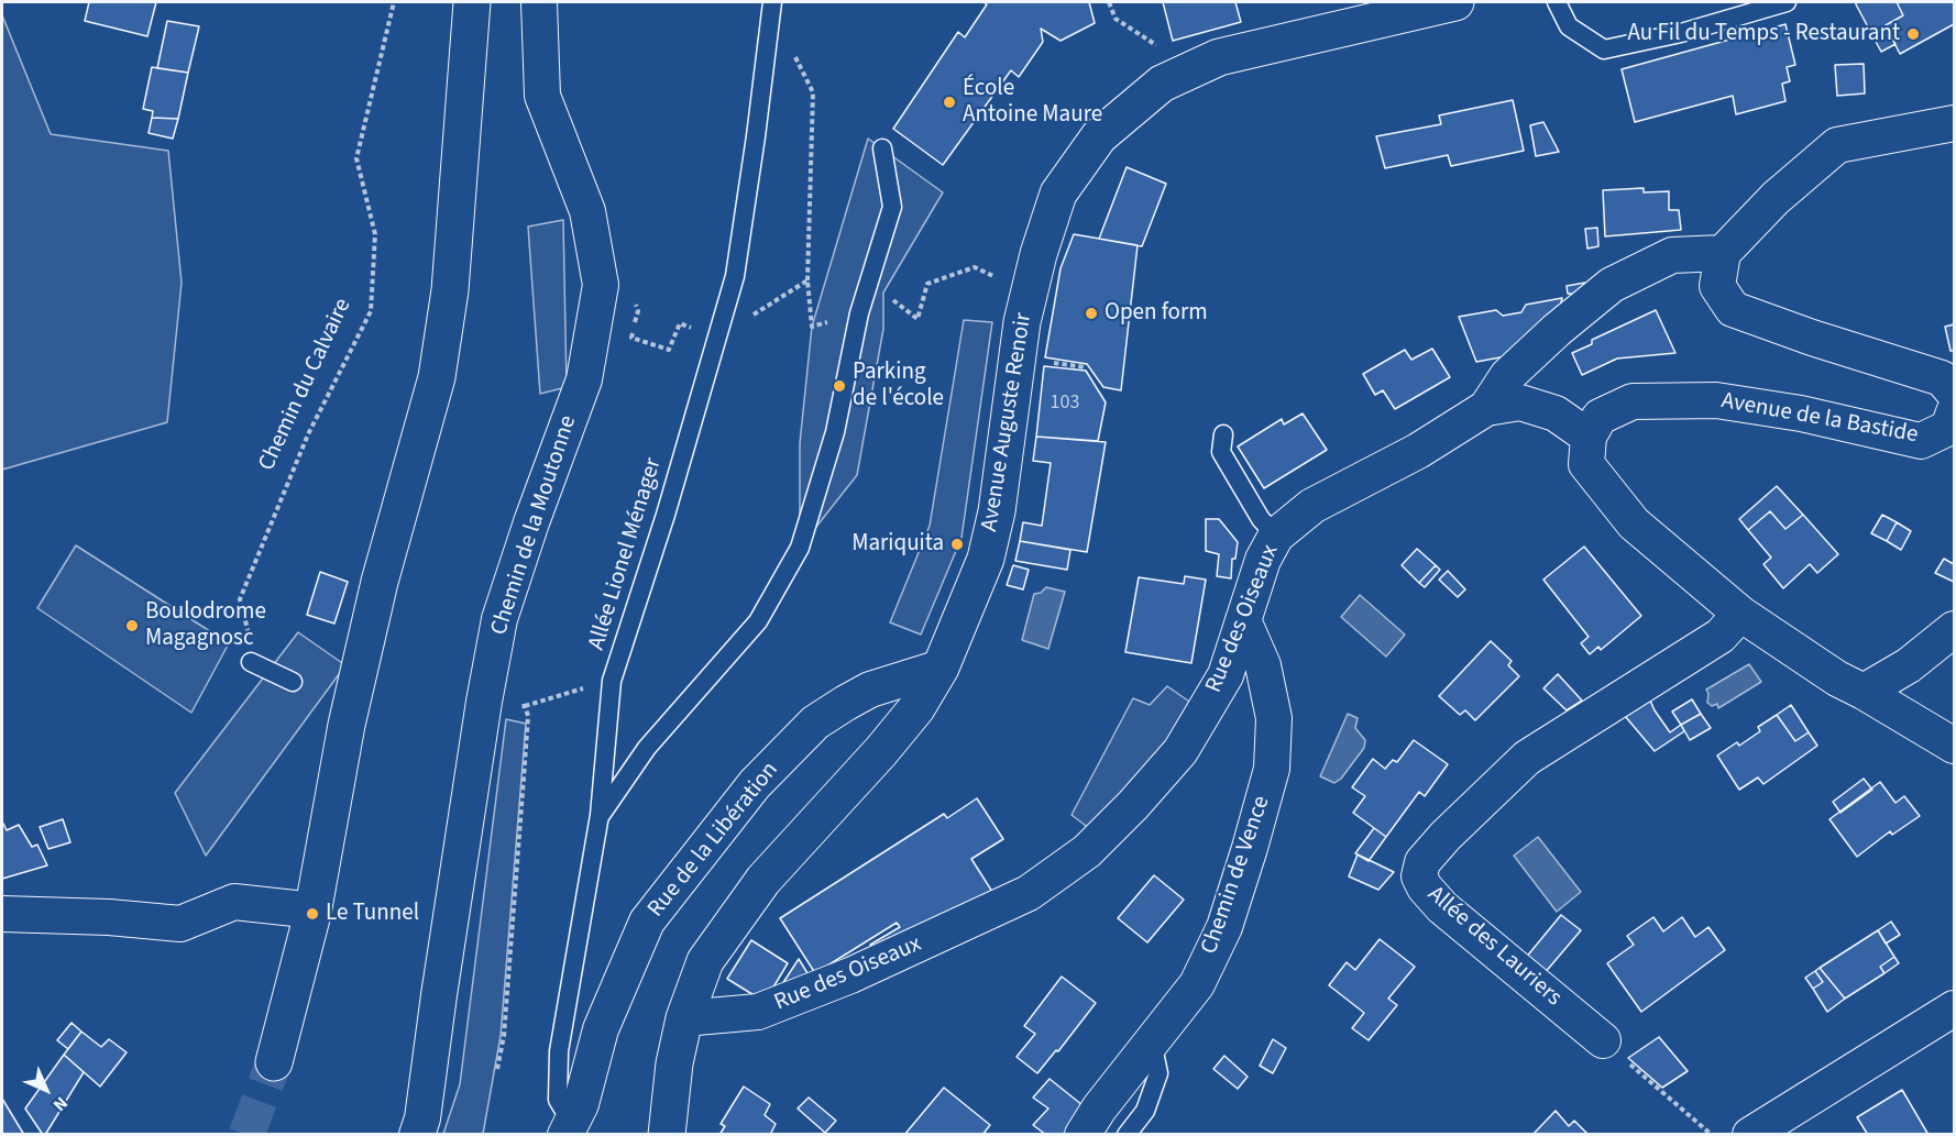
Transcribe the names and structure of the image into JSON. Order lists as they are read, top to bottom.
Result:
{
  "streets": {
    "main road": ["Avenue Auguste Renoir"],
    "street": [
      "Avenue de la Bastide",
      "Chemin de la Moutonne",
      "Rue des Oiseaux",
      "Rue de la Libération",
      "Chemin de Vence",
      "Allée des Lauriers"
    ],
    "lane": ["Allée Lionel Ménager"],
    "path": ["Chemin du Calvaire"]
  },
  "crossings": [
    ["Avenue de la Bastide", "Rue des Oiseaux"],
    ["Avenue Auguste Renoir", "Rue des Oiseaux"],
    ["Avenue Auguste Renoir", "Rue de la Libération"],
    ["Allée Lionel Ménager", "Rue de la Libération"],
    ["Rue des Oiseaux", "Chemin de Vence"]
  ],
  "places": [
    "Au Fil du Temps - Restaurant",
    "École Antoine Maure",
    "Open form",
    "Parking de l'école",
    "Mariquita",
    "Boulodrome Magagnosc",
    "Le Tunnel"
  ],
  "house_numbers": ["103"],
  "north": "bottom right"
}
